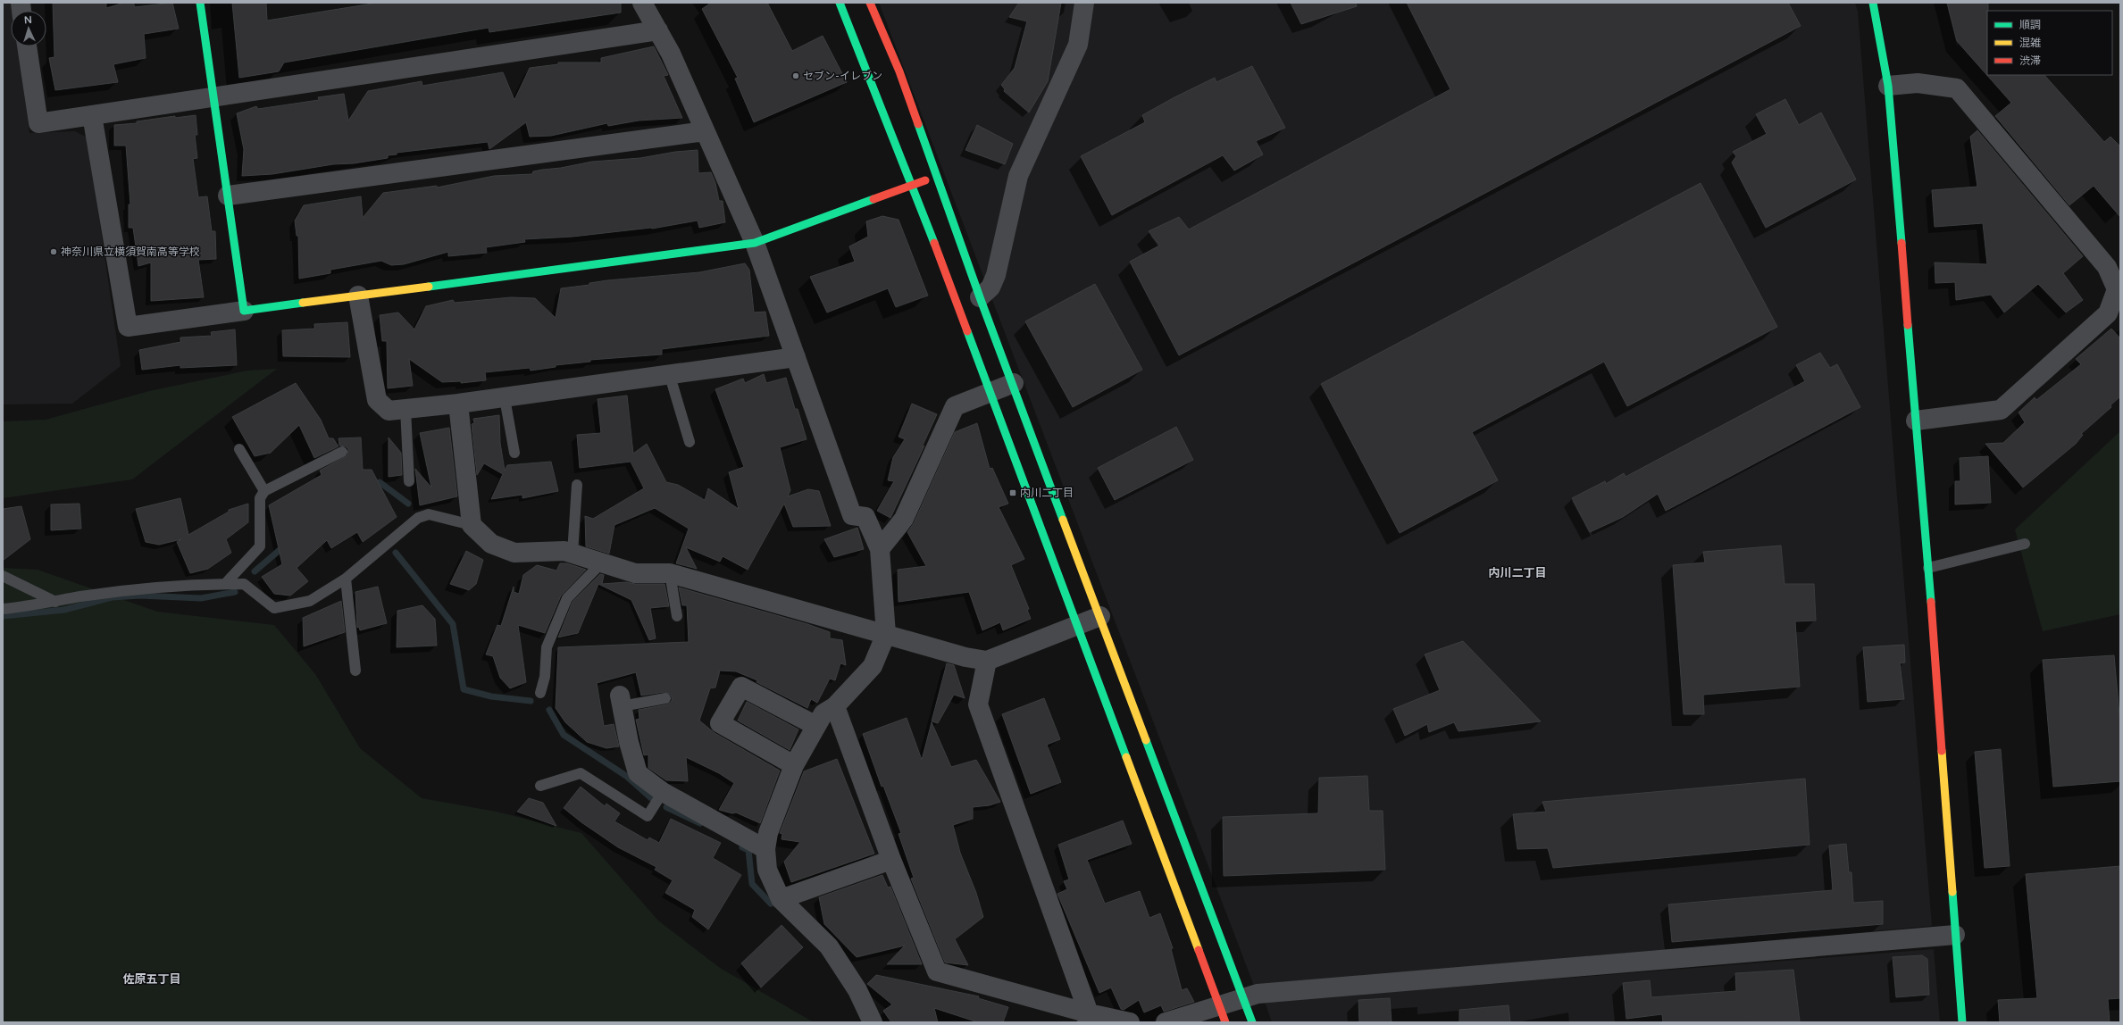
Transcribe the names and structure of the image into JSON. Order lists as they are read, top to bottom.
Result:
{
  "districts": ["内川二丁目", "佐原五丁目"],
  "places": {
    "other": ["セブン-イレブン", "神奈川県立横須賀南高等学校"],
    "transit": ["内川二丁目"]
  },
  "legend": ["順調", "混雑", "渋滞"],
  "north": "top"
}
